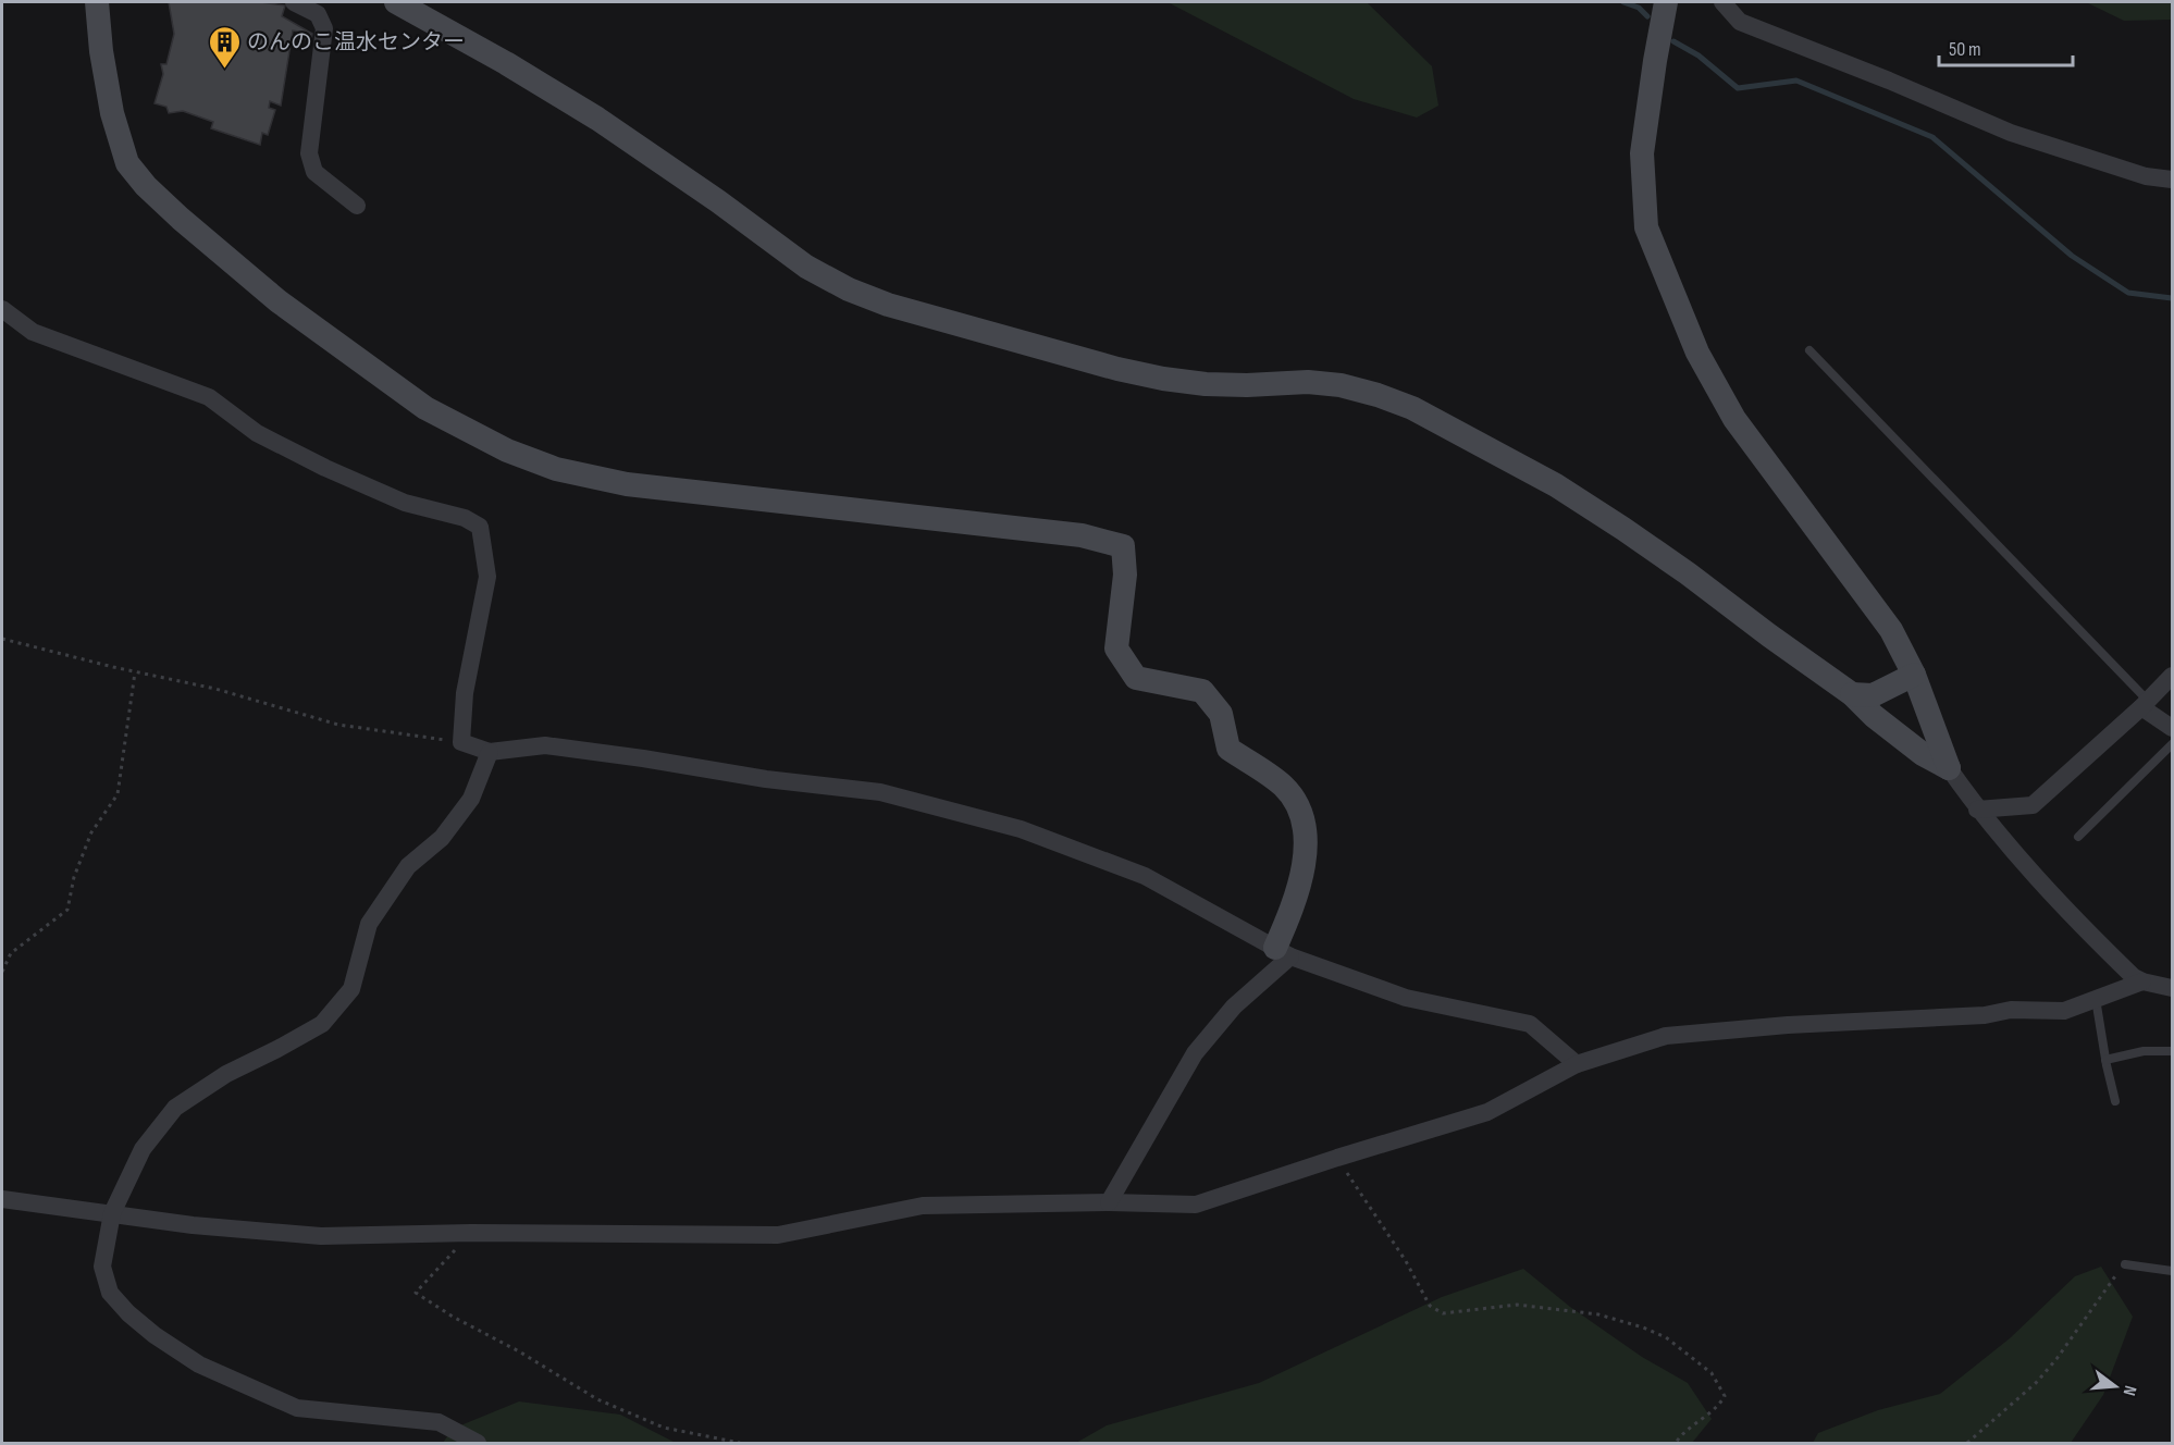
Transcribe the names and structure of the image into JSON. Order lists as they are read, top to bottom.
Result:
{
  "places": {
    "building": ["のんのこ温水センター"]
  },
  "scale_bar": "50 m",
  "north": "right"
}
